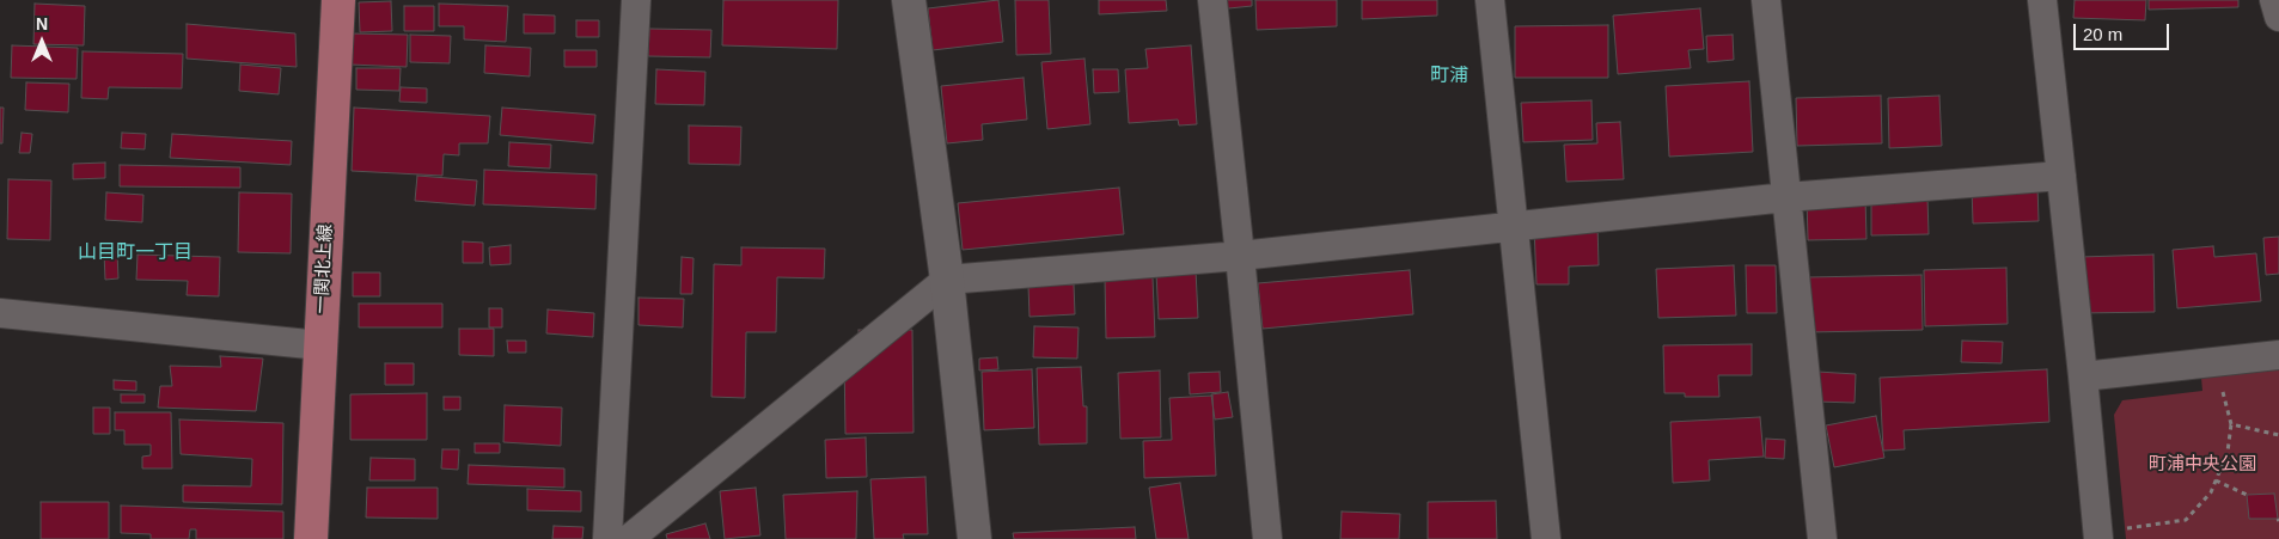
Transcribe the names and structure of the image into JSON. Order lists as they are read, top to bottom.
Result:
{
  "streets": {
    "main road": ["一関北上線"]
  },
  "districts": ["町浦", "山目町一丁目"],
  "parks": ["町浦中央公園"],
  "scale_bar": "20 m",
  "north": "top"
}
